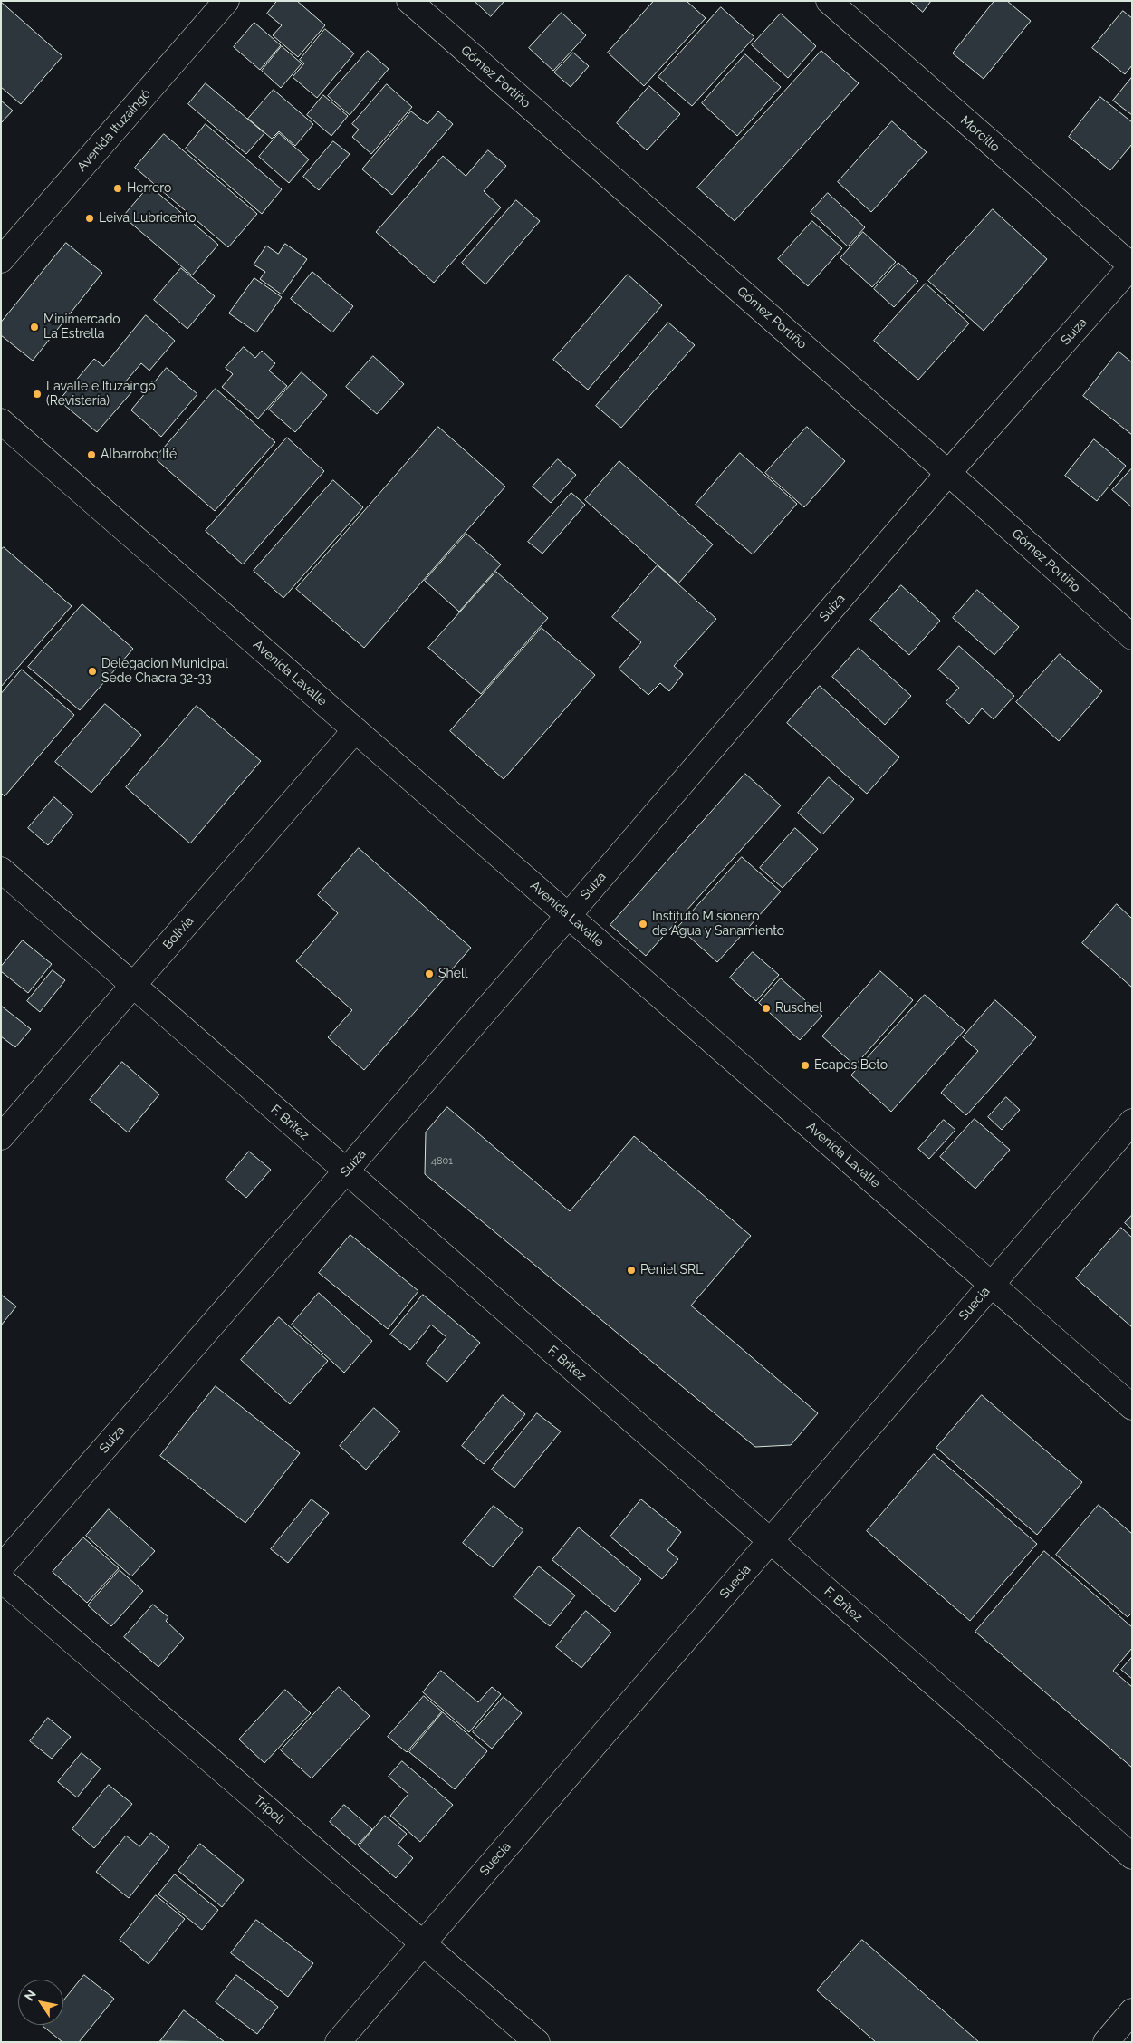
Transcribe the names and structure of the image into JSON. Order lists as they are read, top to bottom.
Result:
{
  "streets": {
    "street": [
      "Gómez Portiño",
      "Avenida Ituzaingó",
      "Morcillo",
      "Suiza",
      "Avenida Lavalle",
      "Bolivia",
      "F. Britez",
      "Suecia",
      "Trípoli"
    ]
  },
  "crossings": [
    ["Gómez Portiño", "Suiza"],
    ["Morcillo", "Suiza"],
    ["Suiza", "Avenida Lavalle"],
    ["Suiza", "F. Britez"],
    ["Avenida Lavalle", "Bolivia"],
    ["Avenida Lavalle", "Suecia"],
    ["Bolivia", "F. Britez"],
    ["F. Britez", "Suecia"],
    ["Suecia", "Trípoli"]
  ],
  "places": [
    "Herrero",
    "Leiva Lubricento",
    "Minimercado La Estrella",
    "Lavalle e Ituzaingó (Revistería)",
    "Albarrobo Ité",
    "Delegacion Municipal Sede Chacra 32-33",
    "Instituto Misionero de Agua y Sanamiento",
    "Shell",
    "Ruschel",
    "Ecapes Beto",
    "Peniel SRL"
  ],
  "house_numbers": ["4801"],
  "north": "top left"
}
